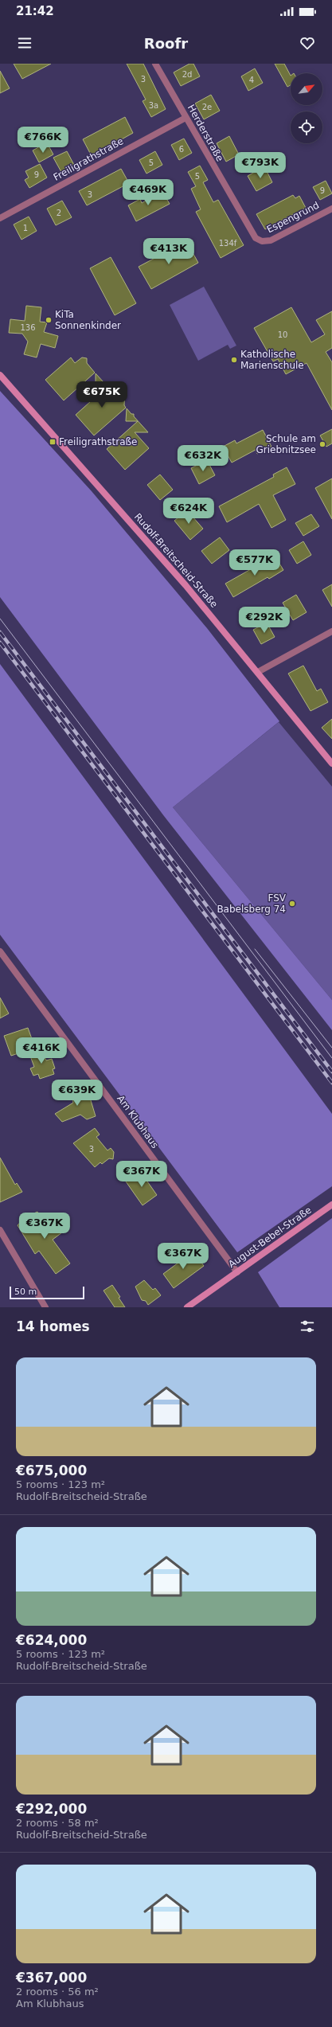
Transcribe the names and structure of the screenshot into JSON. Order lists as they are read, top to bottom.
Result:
{
  "streets": {
    "street": [
      "Herderstraße",
      "Freiligrathstraße",
      "Espengrund",
      "Rudolf-Breitscheid-Straße",
      "Am Klubhaus",
      "August-Bebel-Straße"
    ]
  },
  "crossings": [
    ["Herderstraße", "Freiligrathstraße"],
    ["Herderstraße", "Espengrund"],
    ["Am Klubhaus", "August-Bebel-Straße"]
  ],
  "places": {
    "other": [
      "KiTa Sonnenkinder",
      "Katholische Marienschule",
      "Schule am Griebnitzsee",
      "FSV Babelsberg 74"
    ],
    "transit": ["Freiligrathstraße"]
  },
  "house_numbers": [
    "2d",
    "3",
    "4",
    "3a",
    "2e",
    "6",
    "5",
    "9",
    "5",
    "9",
    "3",
    "2",
    "1",
    "134f",
    "136",
    "10",
    "3"
  ],
  "scale_bar": "50 m",
  "north": "top right",
  "page": {
    "status": "21:42",
    "header": "Roofr",
    "price": [
      "€766K",
      "€793K",
      "€469K",
      "€413K",
      "€675K",
      "€632K",
      "€624K",
      "€577K",
      "€292K",
      "€416K",
      "€639K",
      "€367K",
      "€367K",
      "€367K"
    ],
    "scale": "50 m",
    "heading": "14 homes",
    "list": [
      {
        "name": "€675,000",
        "note": "5 rooms · 123 m² · Rudolf-Breitscheid-Straße"
      },
      {
        "name": "€624,000",
        "note": "5 rooms · 123 m² · Rudolf-Breitscheid-Straße"
      },
      {
        "name": "€292,000",
        "note": "2 rooms · 58 m² · Rudolf-Breitscheid-Straße"
      },
      {
        "name": "€367,000",
        "note": "2 rooms · 56 m² · Am Klubhaus"
      }
    ]
  }
}
